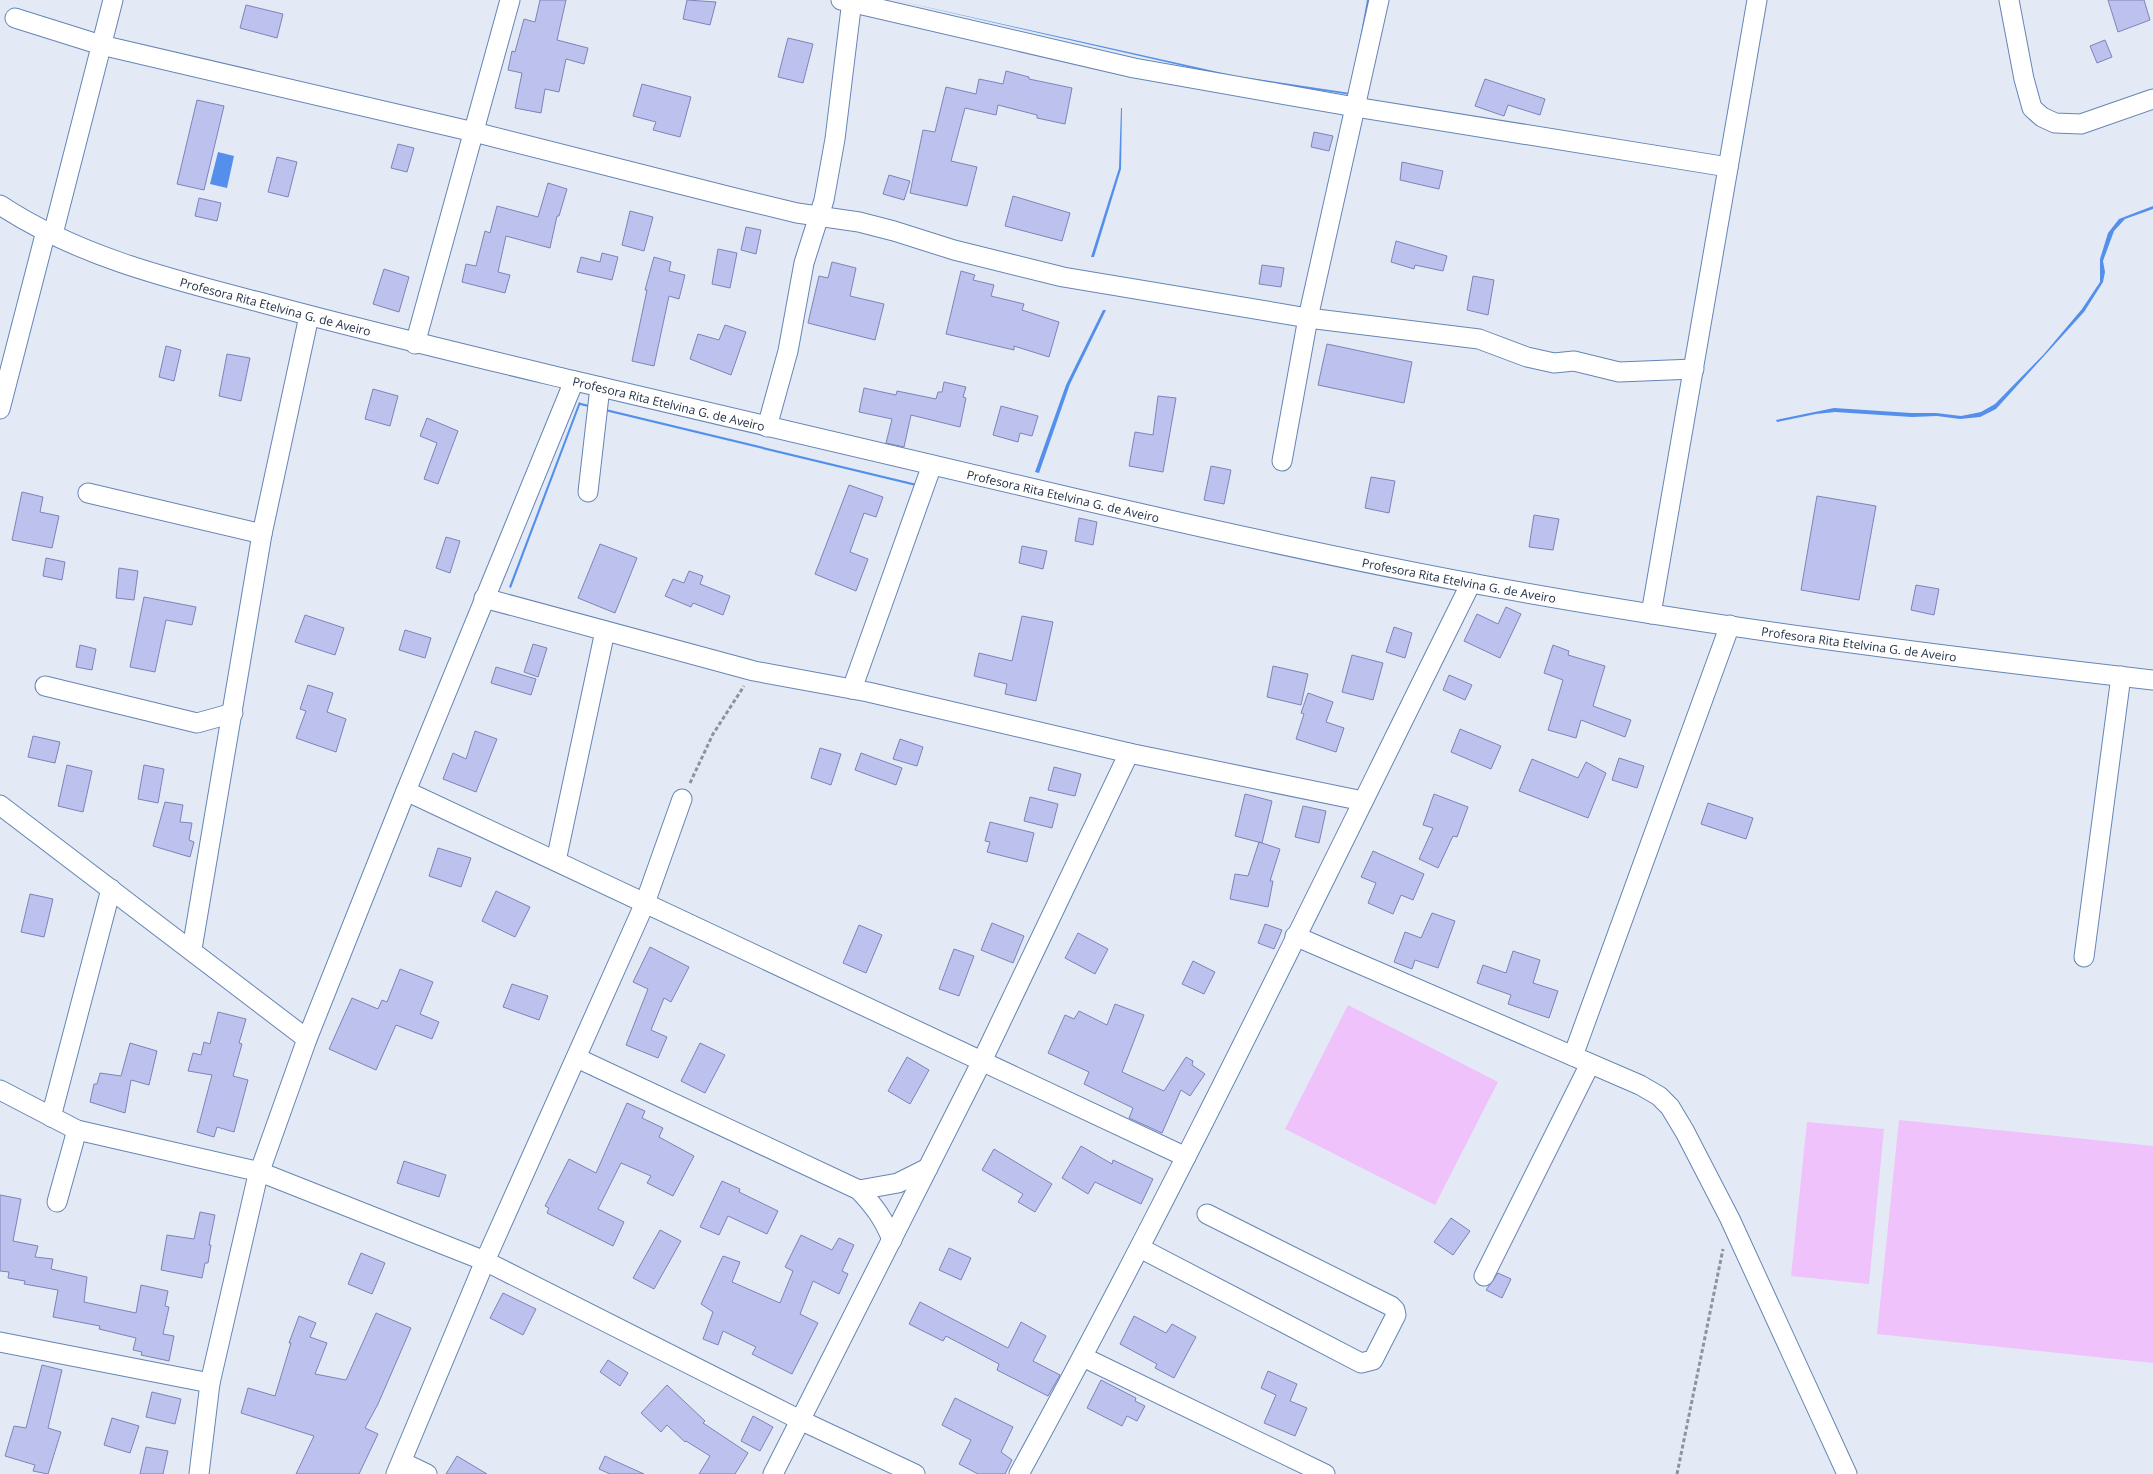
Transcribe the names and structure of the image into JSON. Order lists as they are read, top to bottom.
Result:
{
  "streets": {
    "street": ["Profesora Rita Etelvina G. de Aveiro"]
  }
}
